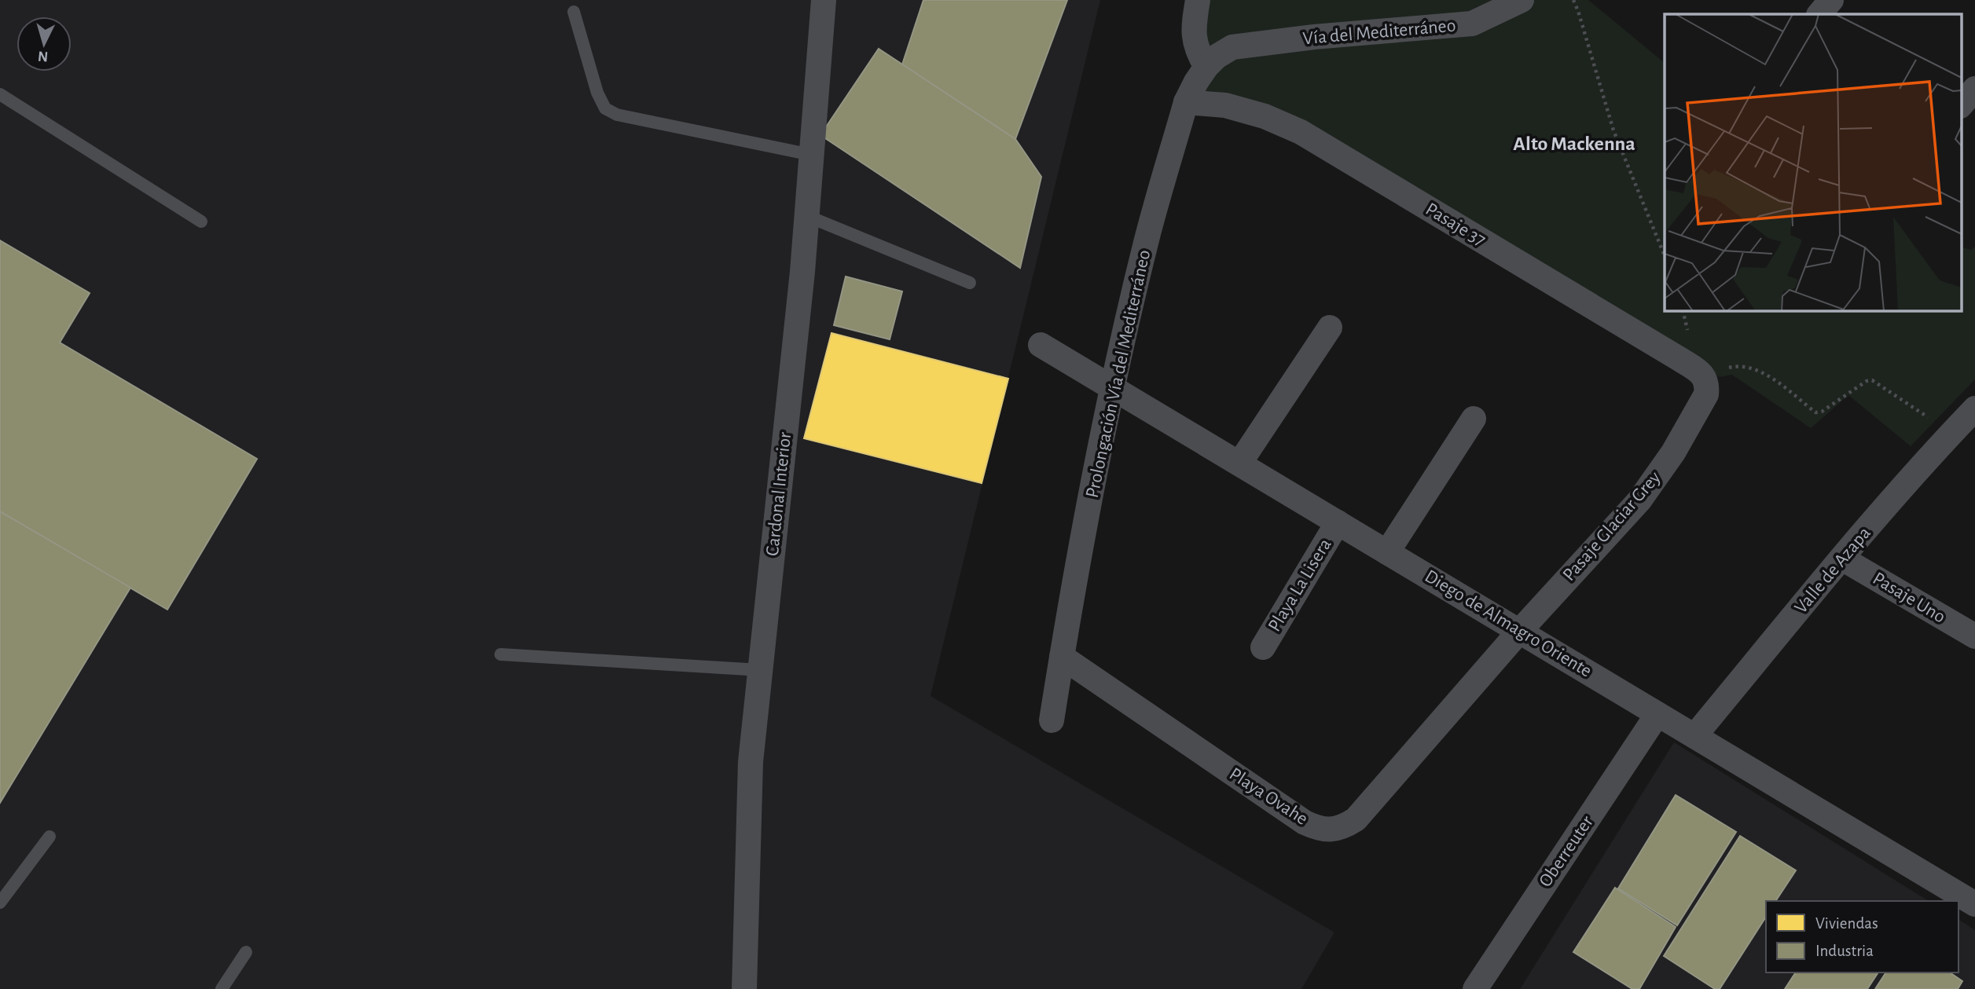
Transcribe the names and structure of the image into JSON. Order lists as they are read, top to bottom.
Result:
{
  "streets": {
    "street": [
      "Vía del Mediterráneo",
      "Pasaje 37",
      "Prolongación Vía del Mediterráneo",
      "Cardonal Interior",
      "Pasaje Glaciar Grey",
      "Valle de Azapa",
      "Playa La Lisera",
      "Pasaje Uno",
      "Diego de Almagro Oriente",
      "Playa Ovahe",
      "Oberreuter"
    ]
  },
  "crossings": [
    ["Vía del Mediterráneo", "Prolongación Vía del Mediterráneo"],
    ["Pasaje 37", "Prolongación Vía del Mediterráneo"],
    ["Pasaje 37", "Pasaje Glaciar Grey"],
    ["Prolongación Vía del Mediterráneo", "Diego de Almagro Oriente"],
    ["Prolongación Vía del Mediterráneo", "Playa Ovahe"],
    ["Pasaje Glaciar Grey", "Diego de Almagro Oriente"],
    ["Pasaje Glaciar Grey", "Playa Ovahe"],
    ["Valle de Azapa", "Pasaje Uno"],
    ["Valle de Azapa", "Diego de Almagro Oriente"],
    ["Playa La Lisera", "Diego de Almagro Oriente"],
    ["Diego de Almagro Oriente", "Playa Ovahe"],
    ["Diego de Almagro Oriente", "Oberreuter"]
  ],
  "districts": ["Alto Mackenna"],
  "legend": ["Viviendas", "Industria"],
  "north": "bottom"
}
